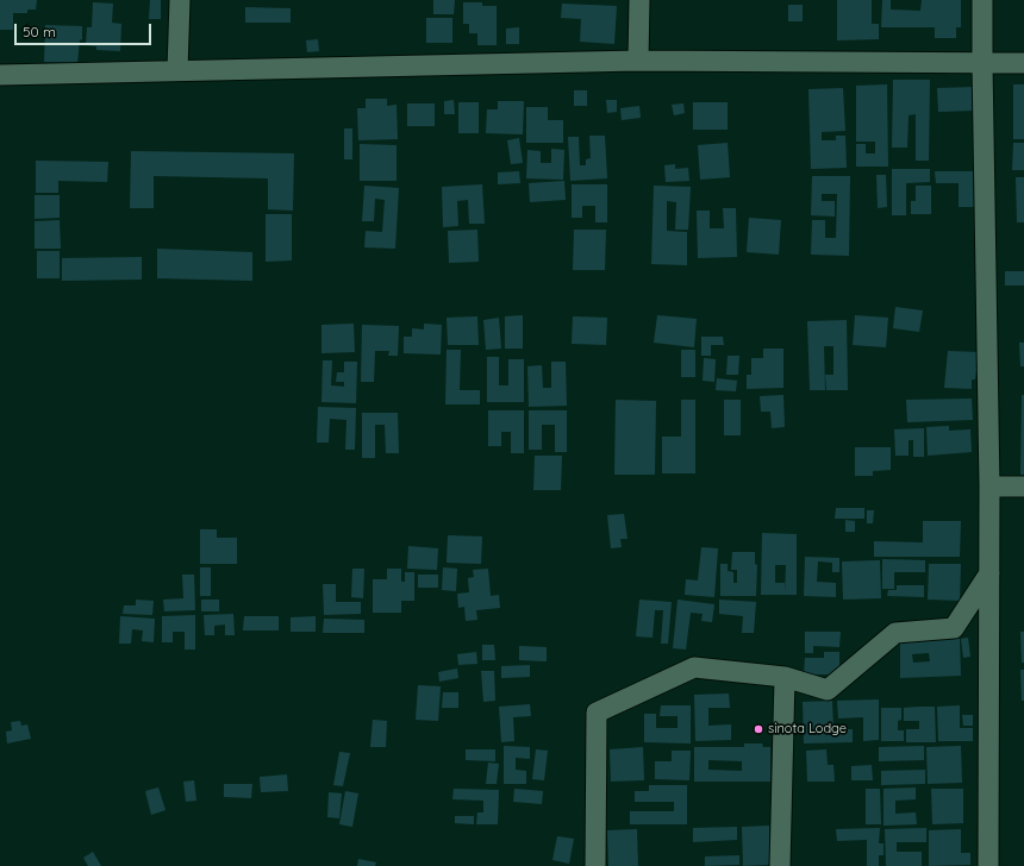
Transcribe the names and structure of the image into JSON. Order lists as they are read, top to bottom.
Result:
{
  "places": ["sinota Lodge"],
  "scale_bar": "50 m"
}
